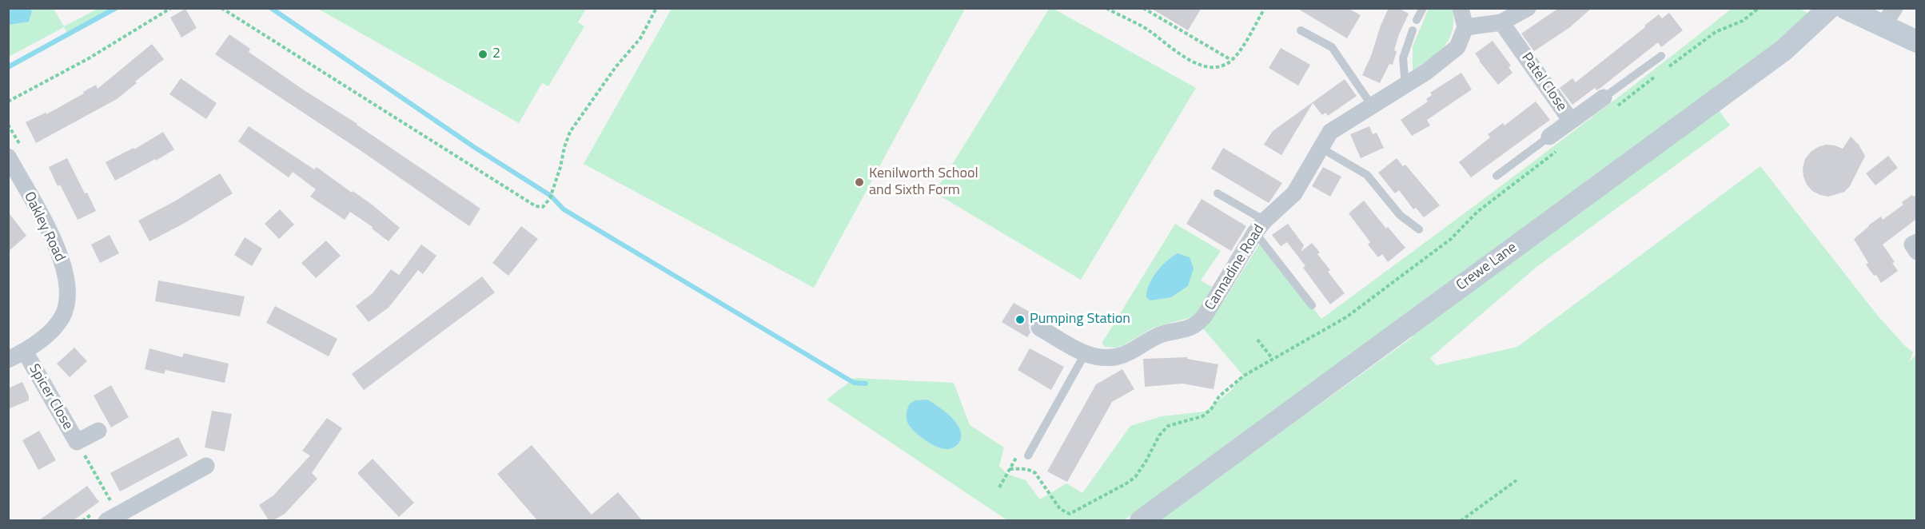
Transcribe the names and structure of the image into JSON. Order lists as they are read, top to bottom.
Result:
{
  "streets": {
    "street": [
      "Patel Close",
      "Oakley Road",
      "Crewe Lane",
      "Cannadine Road",
      "Spicer Close"
    ]
  },
  "crossings": [
    ["Oakley Road", "Spicer Close"]
  ],
  "places": ["2", "Kenilworth School and Sixth Form", "Pumping Station"]
}
